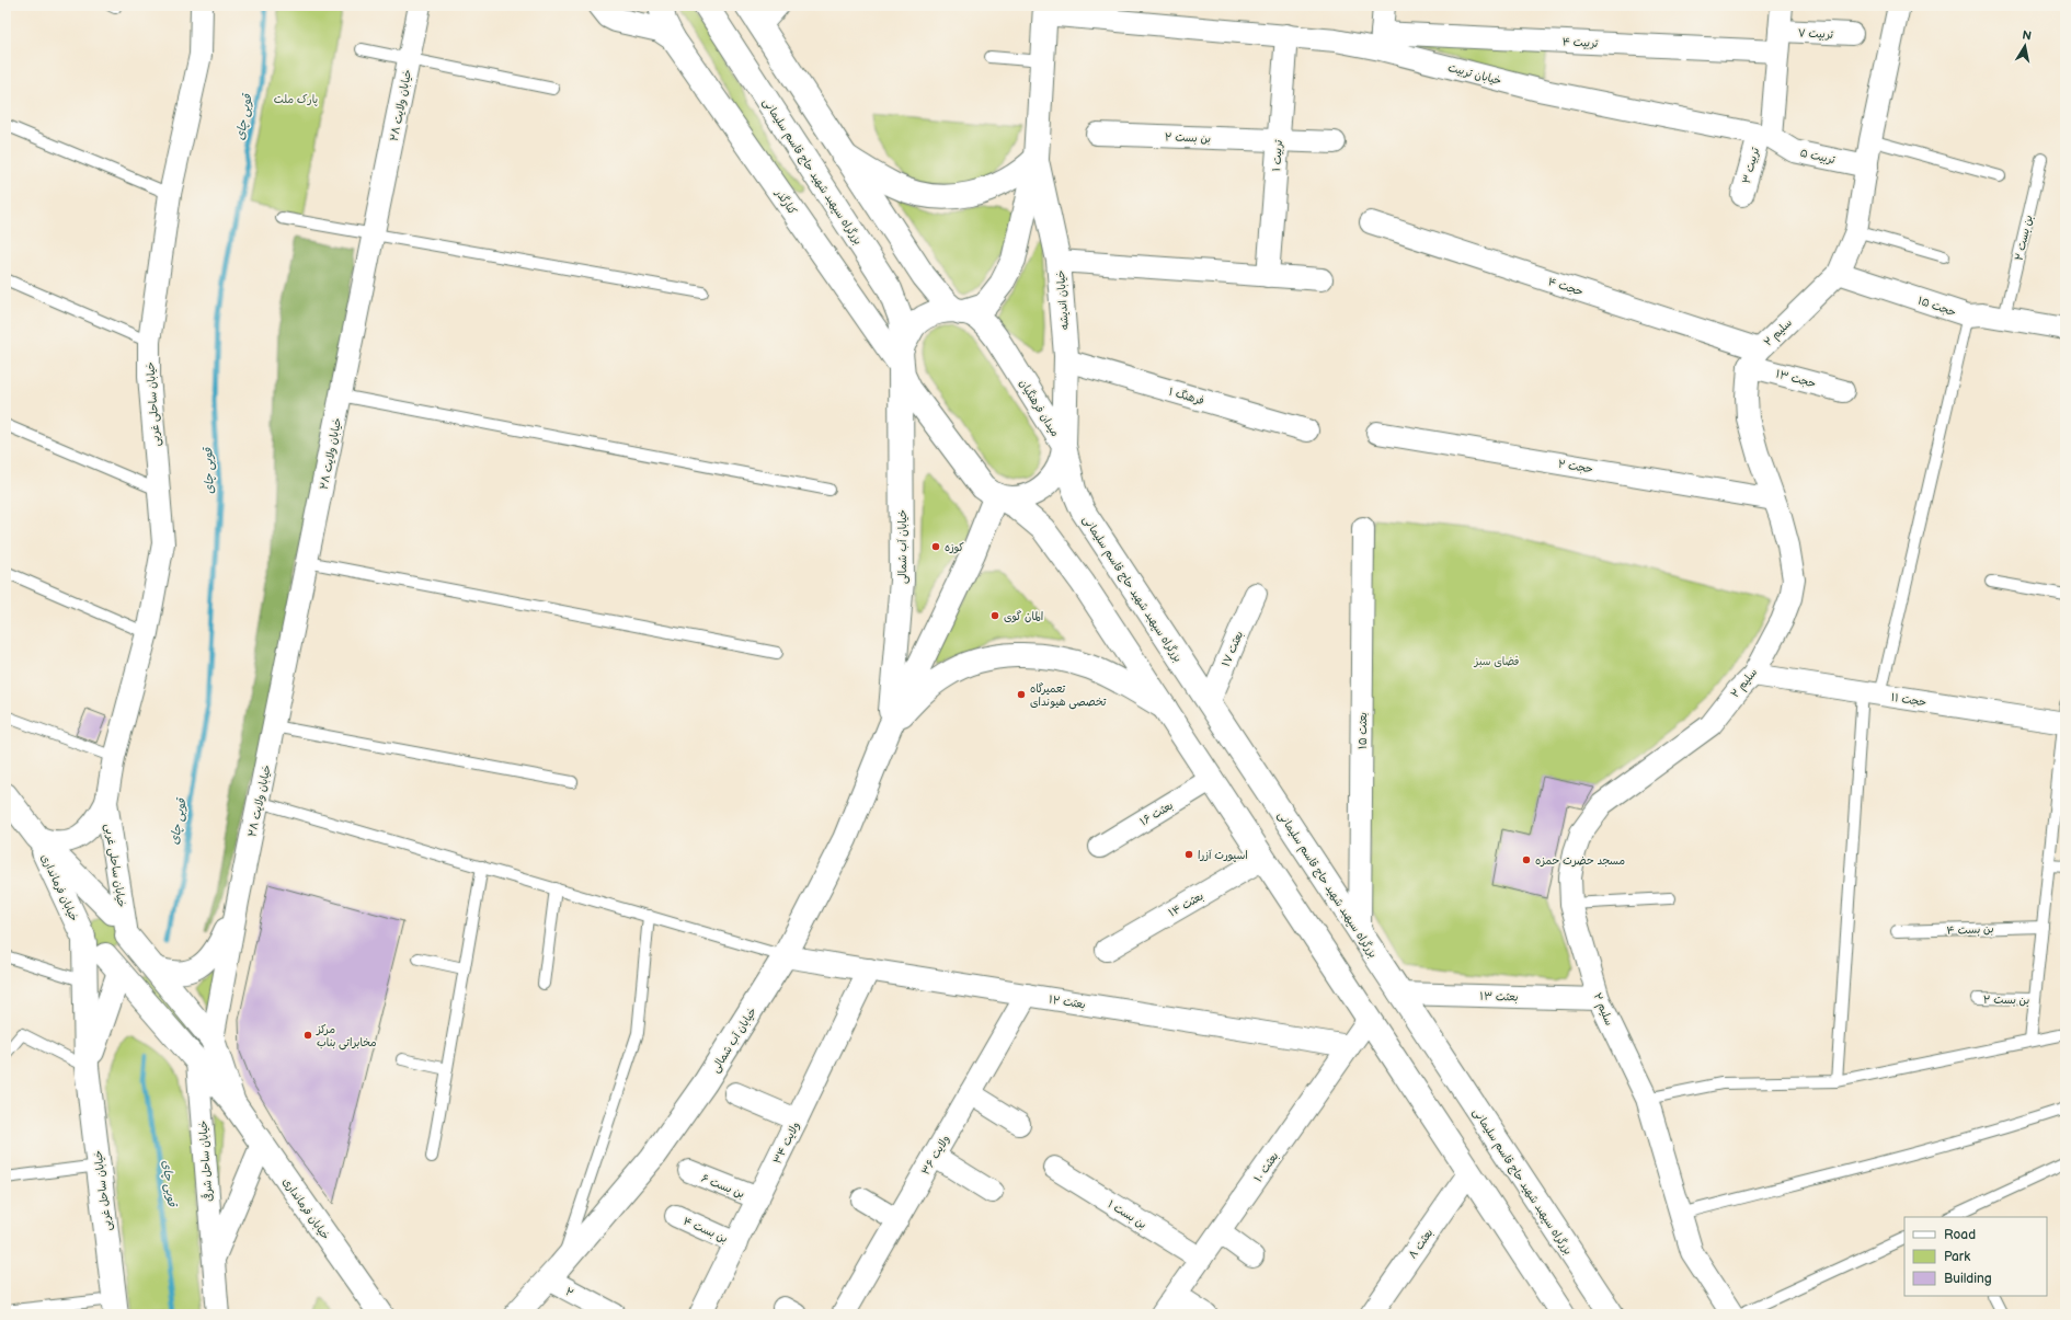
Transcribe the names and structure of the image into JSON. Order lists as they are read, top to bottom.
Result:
{
  "streets": {
    "main road": [
      "بزرگراه سپهبد شهید حاج قاسم سلیمانی",
      "کنارگذر",
      "خیابان اندیشه",
      "میدان فرهنگیان",
      "خیابان آب شمالی",
      "خیابان فرمانداری",
      "خیابان ساحل غربی"
    ],
    "street": [
      "تربیت ۷",
      "تربیت ۴",
      "خیابان تربیت",
      "خیابان ولایت ۲۸",
      "بن بست ۲",
      "تربیت ۱",
      "تربیت ۵",
      "تربیت ۳",
      "حجت ۴",
      "حجت ۱۵",
      "سلیم ۲",
      "حجت ۱۳",
      "فرهنگ ۱",
      "خیابان ساحلی غربی",
      "حجت ۲",
      "بعثت ۱۷",
      "حجت ۱۱",
      "بعثت ۱۵",
      "بعثت ۱۶",
      "بعثت ۱۴",
      "بن بست ۴",
      "بعثت ۱۳",
      "بعثت ۱۲",
      "ولایت ۳۴",
      "ولایت ۳۶",
      "خیابان ساحل شرقی",
      "بعثت ۱۰",
      "بن بست ۶",
      "بن بست ۱",
      "بعثت ۸",
      "۲"
    ]
  },
  "crossings": [
    ["تربیت ۷", "تربیت ۴"],
    ["تربیت ۴", "خیابان تربیت"],
    ["خیابان تربیت", "تربیت ۱"],
    ["خیابان تربیت", "تربیت ۵"],
    ["خیابان تربیت", "تربیت ۳"],
    ["خیابان تربیت", "خیابان اندیشه"],
    ["خیابان ولایت ۲۸", "خیابان فرمانداری"],
    ["بن بست ۲", "تربیت ۱"],
    ["بن بست ۲", "حجت ۱۵"],
    ["تربیت ۵", "تربیت ۳"],
    ["تربیت ۵", "سلیم ۲"],
    ["بزرگراه سپهبد شهید حاج قاسم سلیمانی", "کنارگذر"],
    ["بزرگراه سپهبد شهید حاج قاسم سلیمانی", "خیابان اندیشه"],
    ["بزرگراه سپهبد شهید حاج قاسم سلیمانی", "میدان فرهنگیان"],
    ["بزرگراه سپهبد شهید حاج قاسم سلیمانی", "خیابان آب شمالی"],
    ["بزرگراه سپهبد شهید حاج قاسم سلیمانی", "بعثت ۱۷"],
    ["بزرگراه سپهبد شهید حاج قاسم سلیمانی", "بعثت ۱۵"],
    ["بزرگراه سپهبد شهید حاج قاسم سلیمانی", "بعثت ۱۳"],
    ["کنارگذر", "میدان فرهنگیان"],
    ["کنارگذر", "خیابان آب شمالی"],
    ["حجت ۴", "سلیم ۲"],
    ["حجت ۴", "حجت ۱۳"],
    ["خیابان اندیشه", "فرهنگ ۱"],
    ["خیابان اندیشه", "میدان فرهنگیان"],
    ["حجت ۱۵", "سلیم ۲"],
    ["سلیم ۲", "حجت ۱۳"],
    ["سلیم ۲", "حجت ۲"],
    ["سلیم ۲", "حجت ۱۱"],
    ["سلیم ۲", "بعثت ۱۳"],
    ["خیابان ساحلی غربی", "خیابان فرمانداری"],
    ["میدان فرهنگیان", "خیابان آب شمالی"],
    ["خیابان آب شمالی", "بعثت ۱۲"],
    ["خیابان آب شمالی", "۲"],
    ["خیابان فرمانداری", "خیابان ساحل شرقی"],
    ["خیابان فرمانداری", "خیابان ساحل غربی"],
    ["بن بست ۴", "ولایت ۳۴"],
    ["بعثت ۱۲", "ولایت ۳۴"],
    ["بعثت ۱۲", "ولایت ۳۶"],
    ["بعثت ۱۲", "بعثت ۱۰"],
    ["ولایت ۳۴", "بن بست ۶"],
    ["بعثت ۱۰", "بن بست ۱"]
  ],
  "water": ["قوبی چای"],
  "parks": ["پارک ملت", "فضای سبز"],
  "places": [
    "کوزه",
    "المان گوی",
    "تعمیرگاه تخصصی هیوندای",
    "اسپورت آزرا",
    "مسجد حضرت حمزه",
    "مرکز مخابراتی بناب"
  ],
  "legend": ["Road", "Park", "Building"],
  "north": "top"
}
